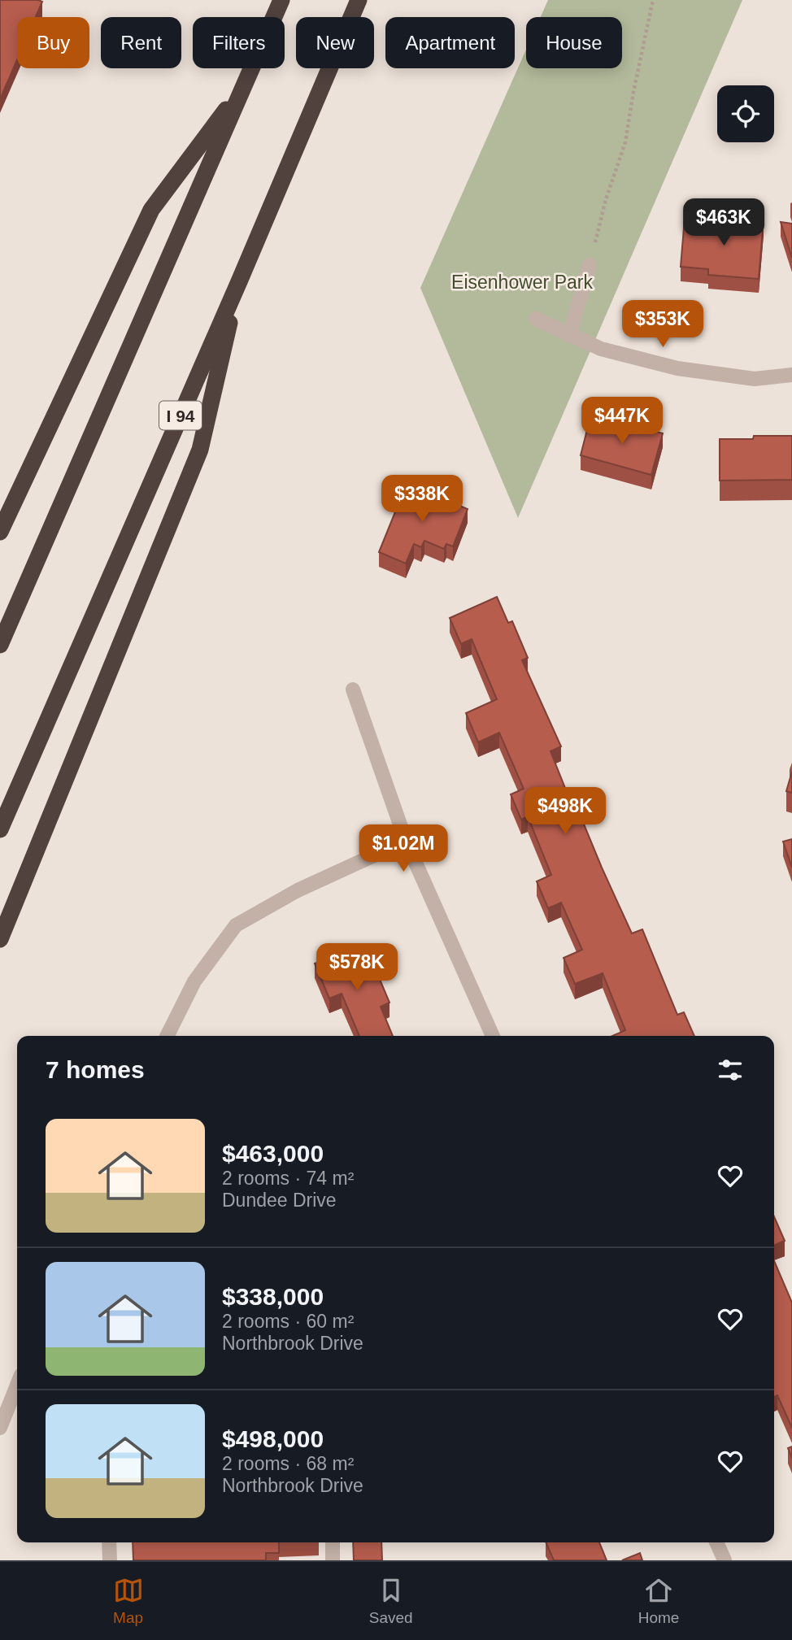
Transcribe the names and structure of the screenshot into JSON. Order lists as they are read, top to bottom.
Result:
{
  "streets": {
    "highway": ["I 94"]
  },
  "parks": ["Eisenhower Park"],
  "page": {
    "chip": [
      "Buy",
      "Rent",
      "Filters",
      "New",
      "Apartment",
      "House"
    ],
    "price": [
      "$463K",
      "$353K",
      "$447K",
      "$338K",
      "$498K",
      "$1.02M",
      "$578K"
    ],
    "heading": "7 homes",
    "list": [
      {
        "name": "$463,000",
        "note": "2 rooms · 74 m² · Dundee Drive"
      },
      {
        "name": "$338,000",
        "note": "2 rooms · 60 m² · Northbrook Drive"
      },
      {
        "name": "$498,000",
        "note": "2 rooms · 68 m² · Northbrook Drive"
      }
    ],
    "tabs": ["Map", "Saved", "Home"]
  }
}
